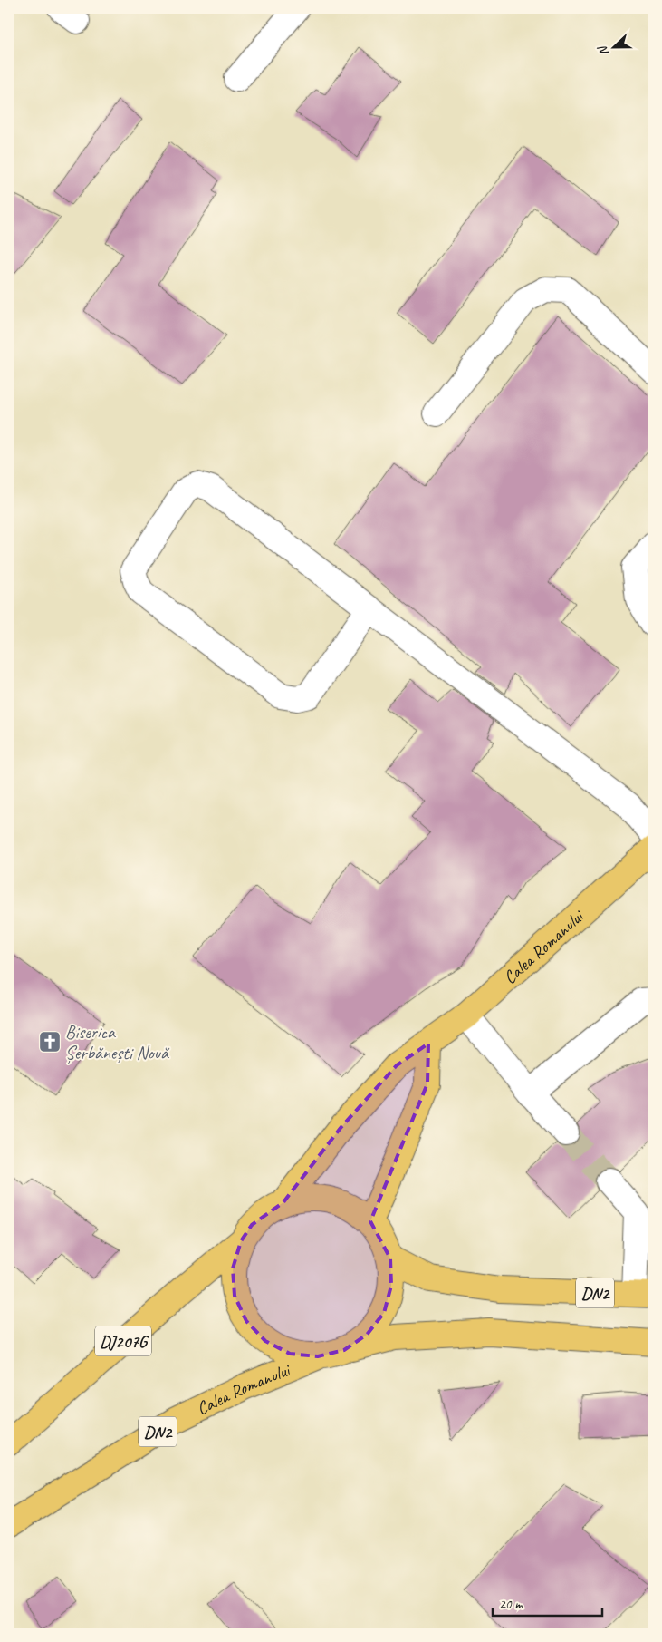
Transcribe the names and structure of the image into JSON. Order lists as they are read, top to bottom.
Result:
{
  "streets": {
    "main road": ["Calea Romanului", "DN2", "DJ207G"]
  },
  "crossings": [
    ["Calea Romanului", "DN2"],
    ["Calea Romanului", "DJ207G"],
    ["DN2", "DJ207G"]
  ],
  "places": {
    "church": ["Biserica Șerbănești Nouă"]
  },
  "scale_bar": "20 m",
  "north": "left"
}
